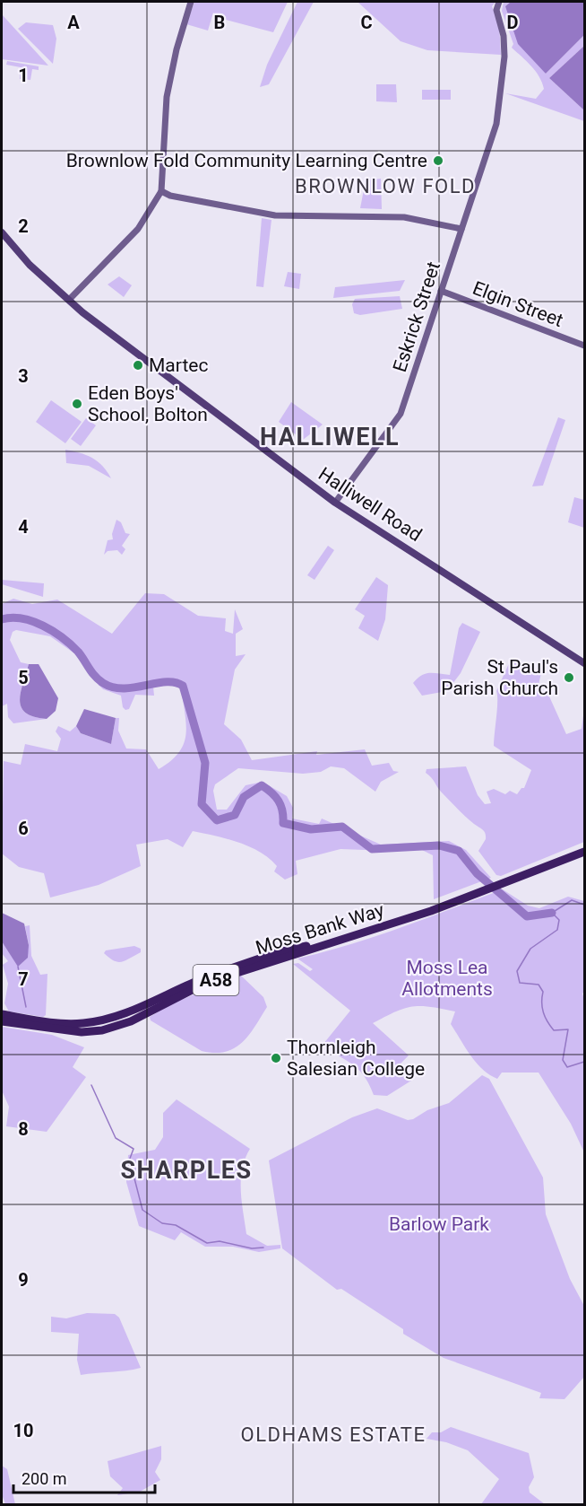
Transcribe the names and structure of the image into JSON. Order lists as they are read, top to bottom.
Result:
{
  "streets": {
    "highway": ["Moss Bank Way", "A58"],
    "main road": ["Halliwell Road"],
    "street": ["Elgin Street", "Eskrick Street"]
  },
  "crossings": [
    ["Elgin Street", "Eskrick Street"],
    ["Eskrick Street", "Halliwell Road"]
  ],
  "districts": [
    "BROWNLOW FOLD",
    "HALLIWELL",
    "SHARPLES",
    "OLDHAMS ESTATE"
  ],
  "parks": ["Moss Lea Allotments", "Barlow Park"],
  "places": [
    "Brownlow Fold Community Learning Centre",
    "Martec",
    "Eden Boys' School, Bolton",
    "St Paul's Parish Church",
    "Thornleigh Salesian College"
  ],
  "scale_bar": "200 m",
  "grid": {
    "columns": [
      "A",
      "B",
      "C",
      "D"
    ],
    "rows": [
      "1",
      "2",
      "3",
      "4",
      "5",
      "6",
      "7",
      "8",
      "9",
      "10"
    ]
  }
}
